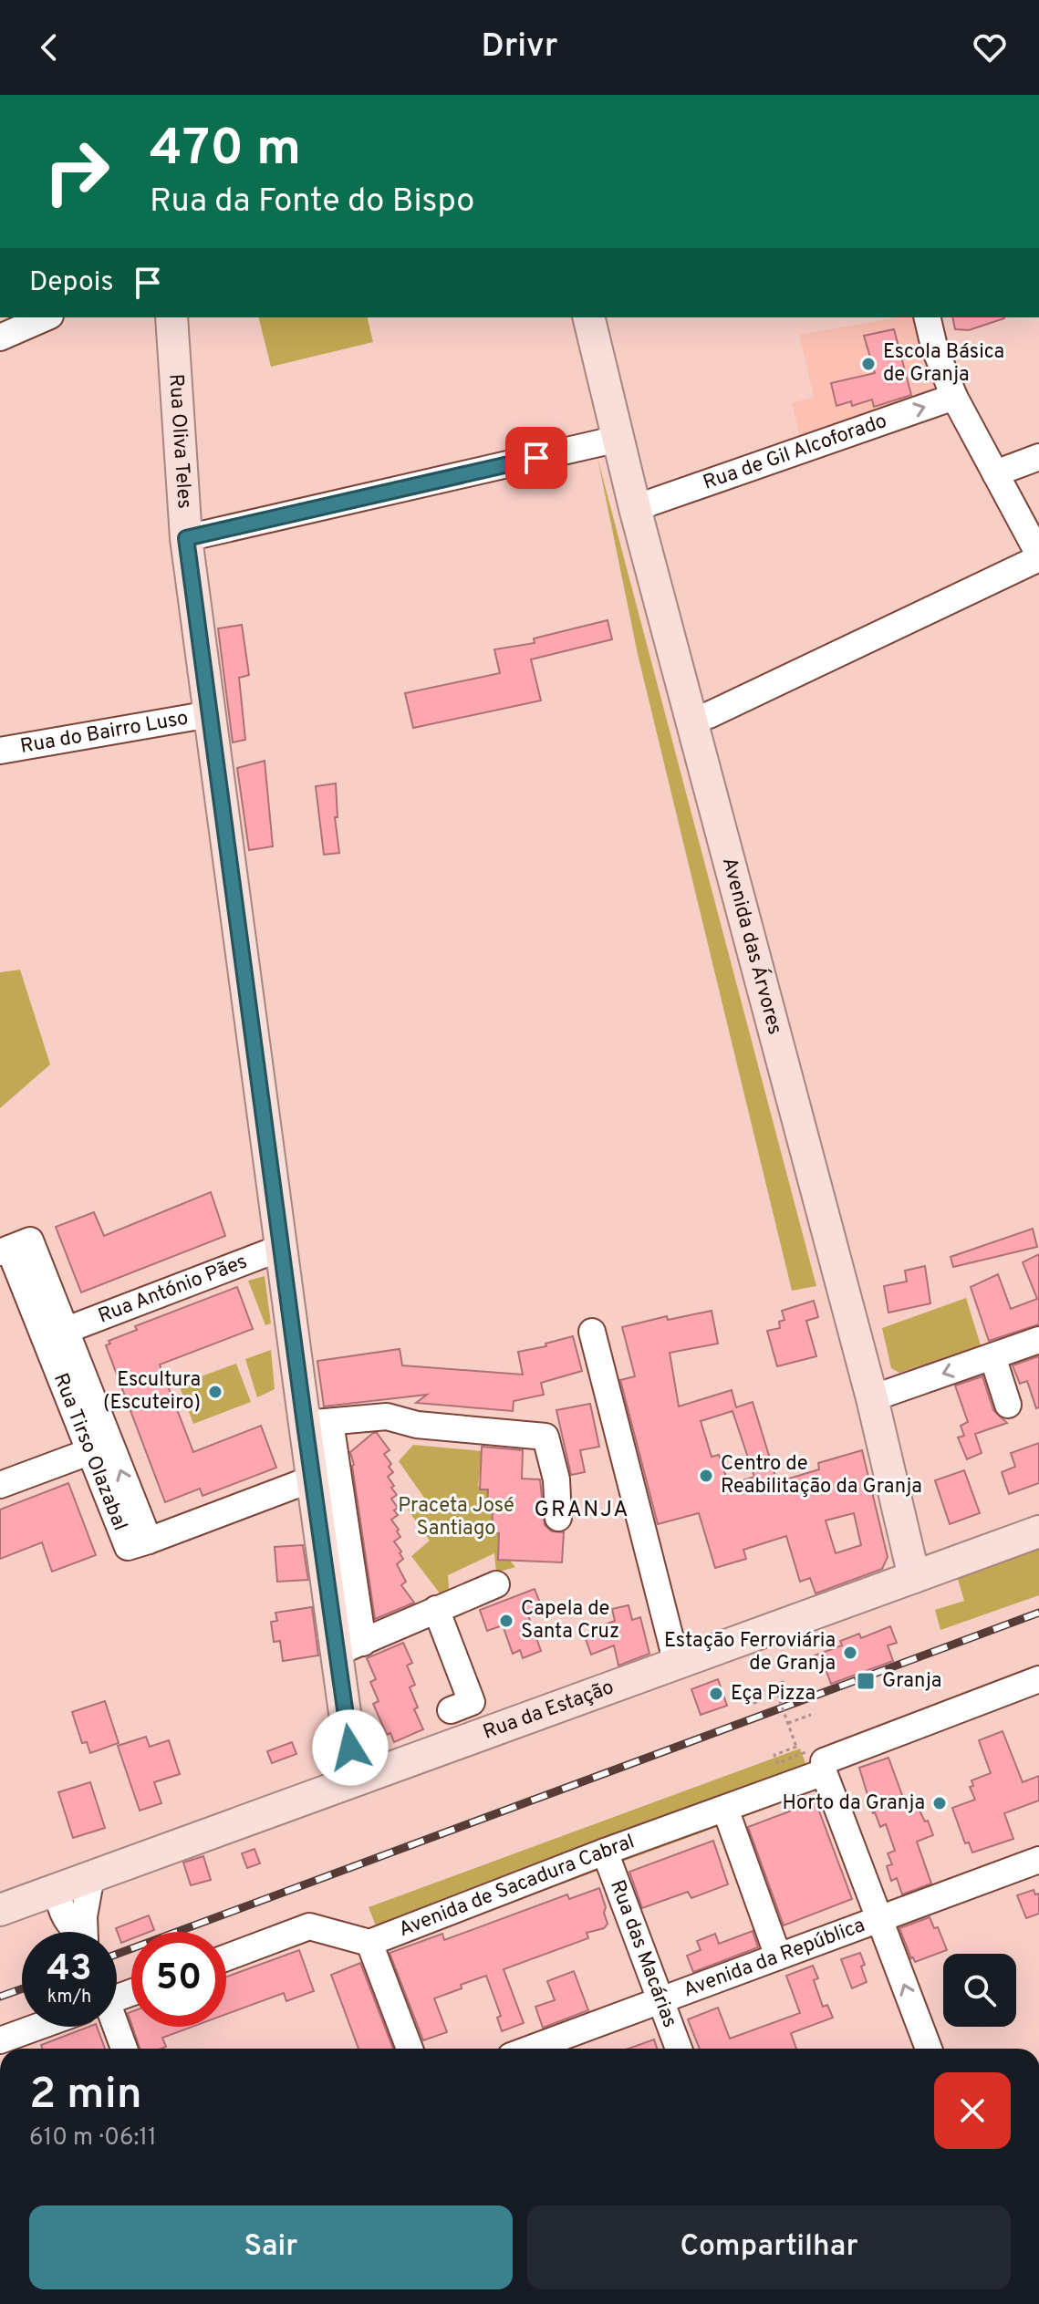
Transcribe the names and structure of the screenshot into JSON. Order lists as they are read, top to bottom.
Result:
{
  "streets": {
    "main road": ["Rua Oliva Teles", "Avenida das Árvores", "Rua da Estação"],
    "street": [
      "Rua de Gil Alcoforado",
      "Rua do Bairro Luso",
      "Rua António Pães",
      "Rua Tirso Olazabal",
      "Avenida de Sacadura Cabral",
      "Rua das Macárias",
      "Avenida da República"
    ]
  },
  "crossings": [
    ["Rua Oliva Teles", "Rua do Bairro Luso"],
    ["Rua Oliva Teles", "Rua António Pães"],
    ["Rua Oliva Teles", "Rua Tirso Olazabal"],
    ["Rua Oliva Teles", "Rua da Estação"],
    ["Rua de Gil Alcoforado", "Avenida das Árvores"],
    ["Avenida das Árvores", "Rua da Estação"],
    ["Rua António Pães", "Rua Tirso Olazabal"],
    ["Avenida de Sacadura Cabral", "Rua das Macárias"],
    ["Rua das Macárias", "Avenida da República"]
  ],
  "districts": ["GRANJA"],
  "parks": ["Praceta José Santiago"],
  "places": {
    "other": [
      "Escola Básica de Granja",
      "Escultura (Escuteiro)",
      "Centro de Reabilitação da Granja",
      "Capela de Santa Cruz",
      "Estação Ferroviária de Granja",
      "Eça Pizza",
      "Horto da Granja"
    ],
    "transit": ["Granja"]
  },
  "page": {
    "header": "Drivr",
    "turn": ["470 m", "Rua da Fonte do Bispo"],
    "then": "Depois",
    "speed": "43 km/h",
    "limit": "50",
    "heading": ["2 min", "610 m · 06:11"],
    "buttons": ["Sair", "Compartilhar"]
  }
}
